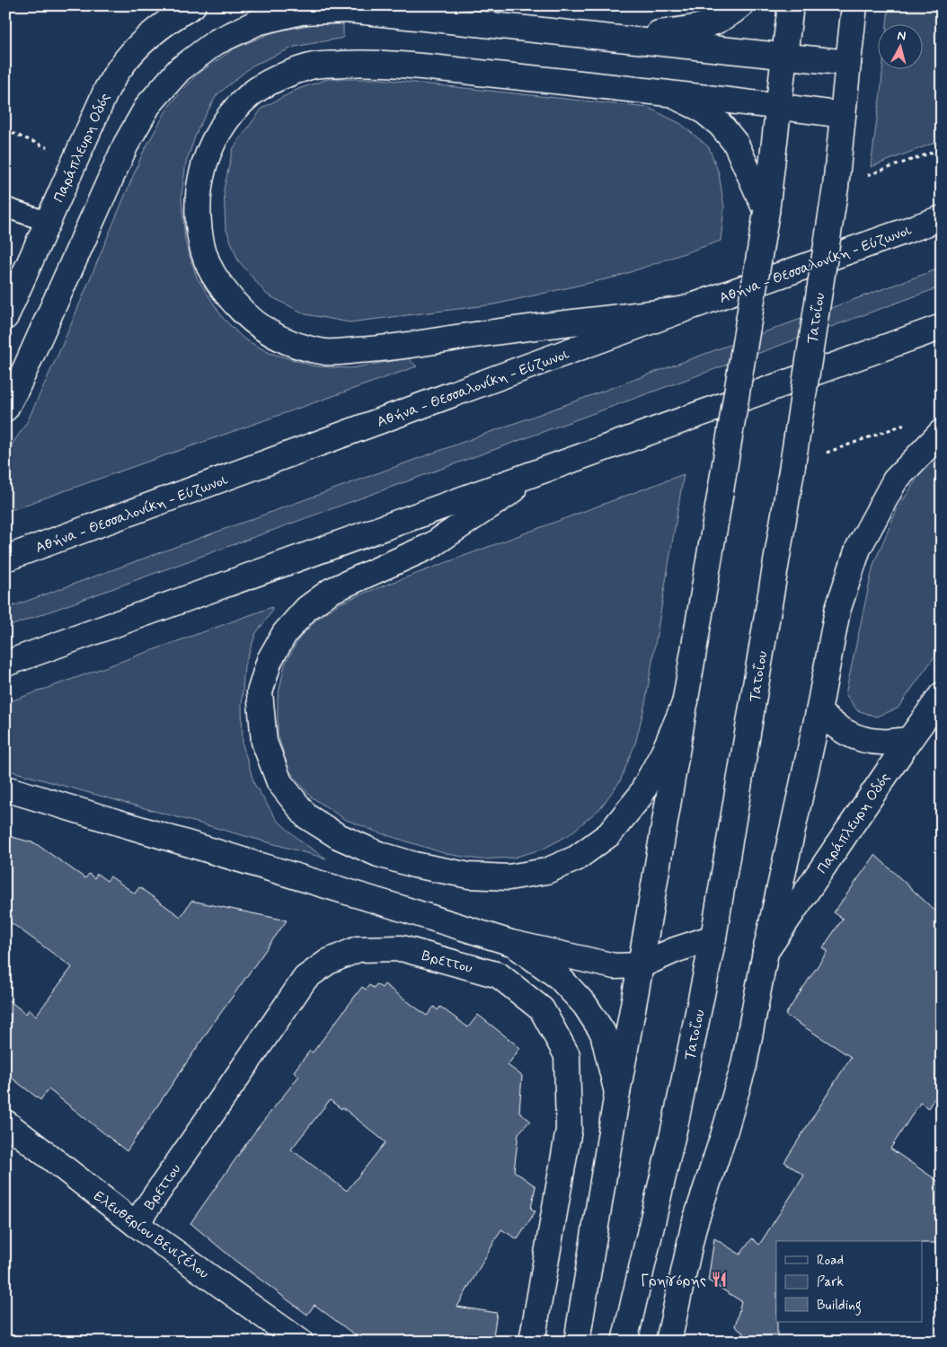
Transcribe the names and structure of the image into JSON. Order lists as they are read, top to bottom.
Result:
{
  "streets": {
    "main road": [
      "Παράπλευρη Οδός",
      "Αθήνα - Θεσσαλονίκη - Εύζωνοι",
      "Τατοΐου",
      "Βρεττου",
      "Ελευθερίου Βενιζέλου"
    ]
  },
  "crossings": [
    ["Βρεττου", "Ελευθερίου Βενιζέλου"]
  ],
  "places": {
    "restaurant": ["Γρηγόρης"]
  },
  "legend": ["Road", "Park", "Building"],
  "north": "top"
}
